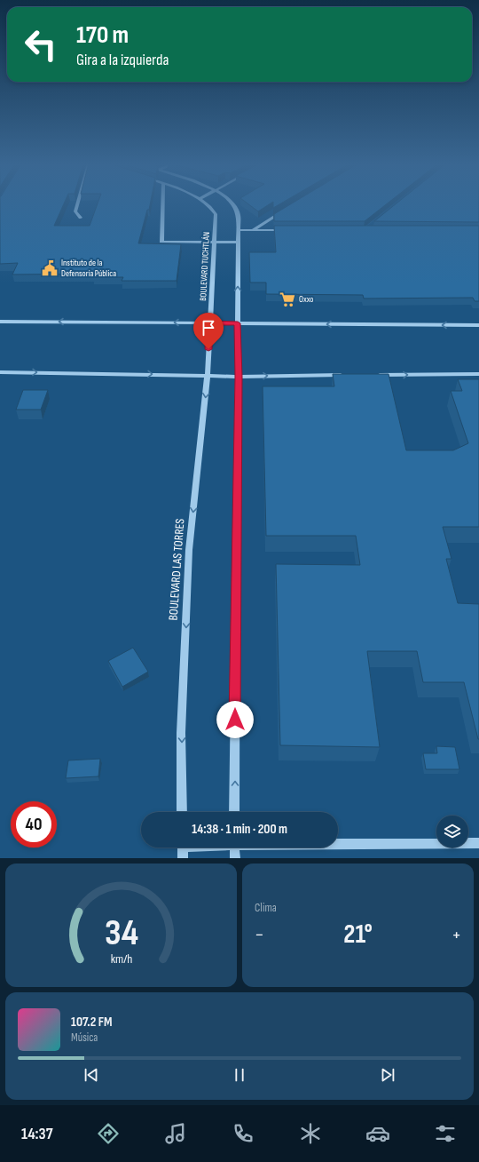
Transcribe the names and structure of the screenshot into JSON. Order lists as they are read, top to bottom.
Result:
{
  "streets": {
    "street": ["BOULEVARD TUCHTLÁN", "BOULEVARD LAS TORRES"]
  },
  "crossings": [
    ["BOULEVARD TUCHTLÁN", "BOULEVARD LAS TORRES"]
  ],
  "places": {
    "public building": ["Instituto de la Defensoría Pública"],
    "supermarket": ["Oxxo"]
  },
  "page": {
    "turn": ["170 m", "Gira a la izquierda"],
    "limit": "40",
    "trip": "14:38 · 1 min · 200 m",
    "tile": "Clima",
    "heat": ["−", "21°", "+"],
    "song": ["107.2 FM", "Música"],
    "tabs": "14:37",
    "gauge": ["34", "km/h"]
  }
}
